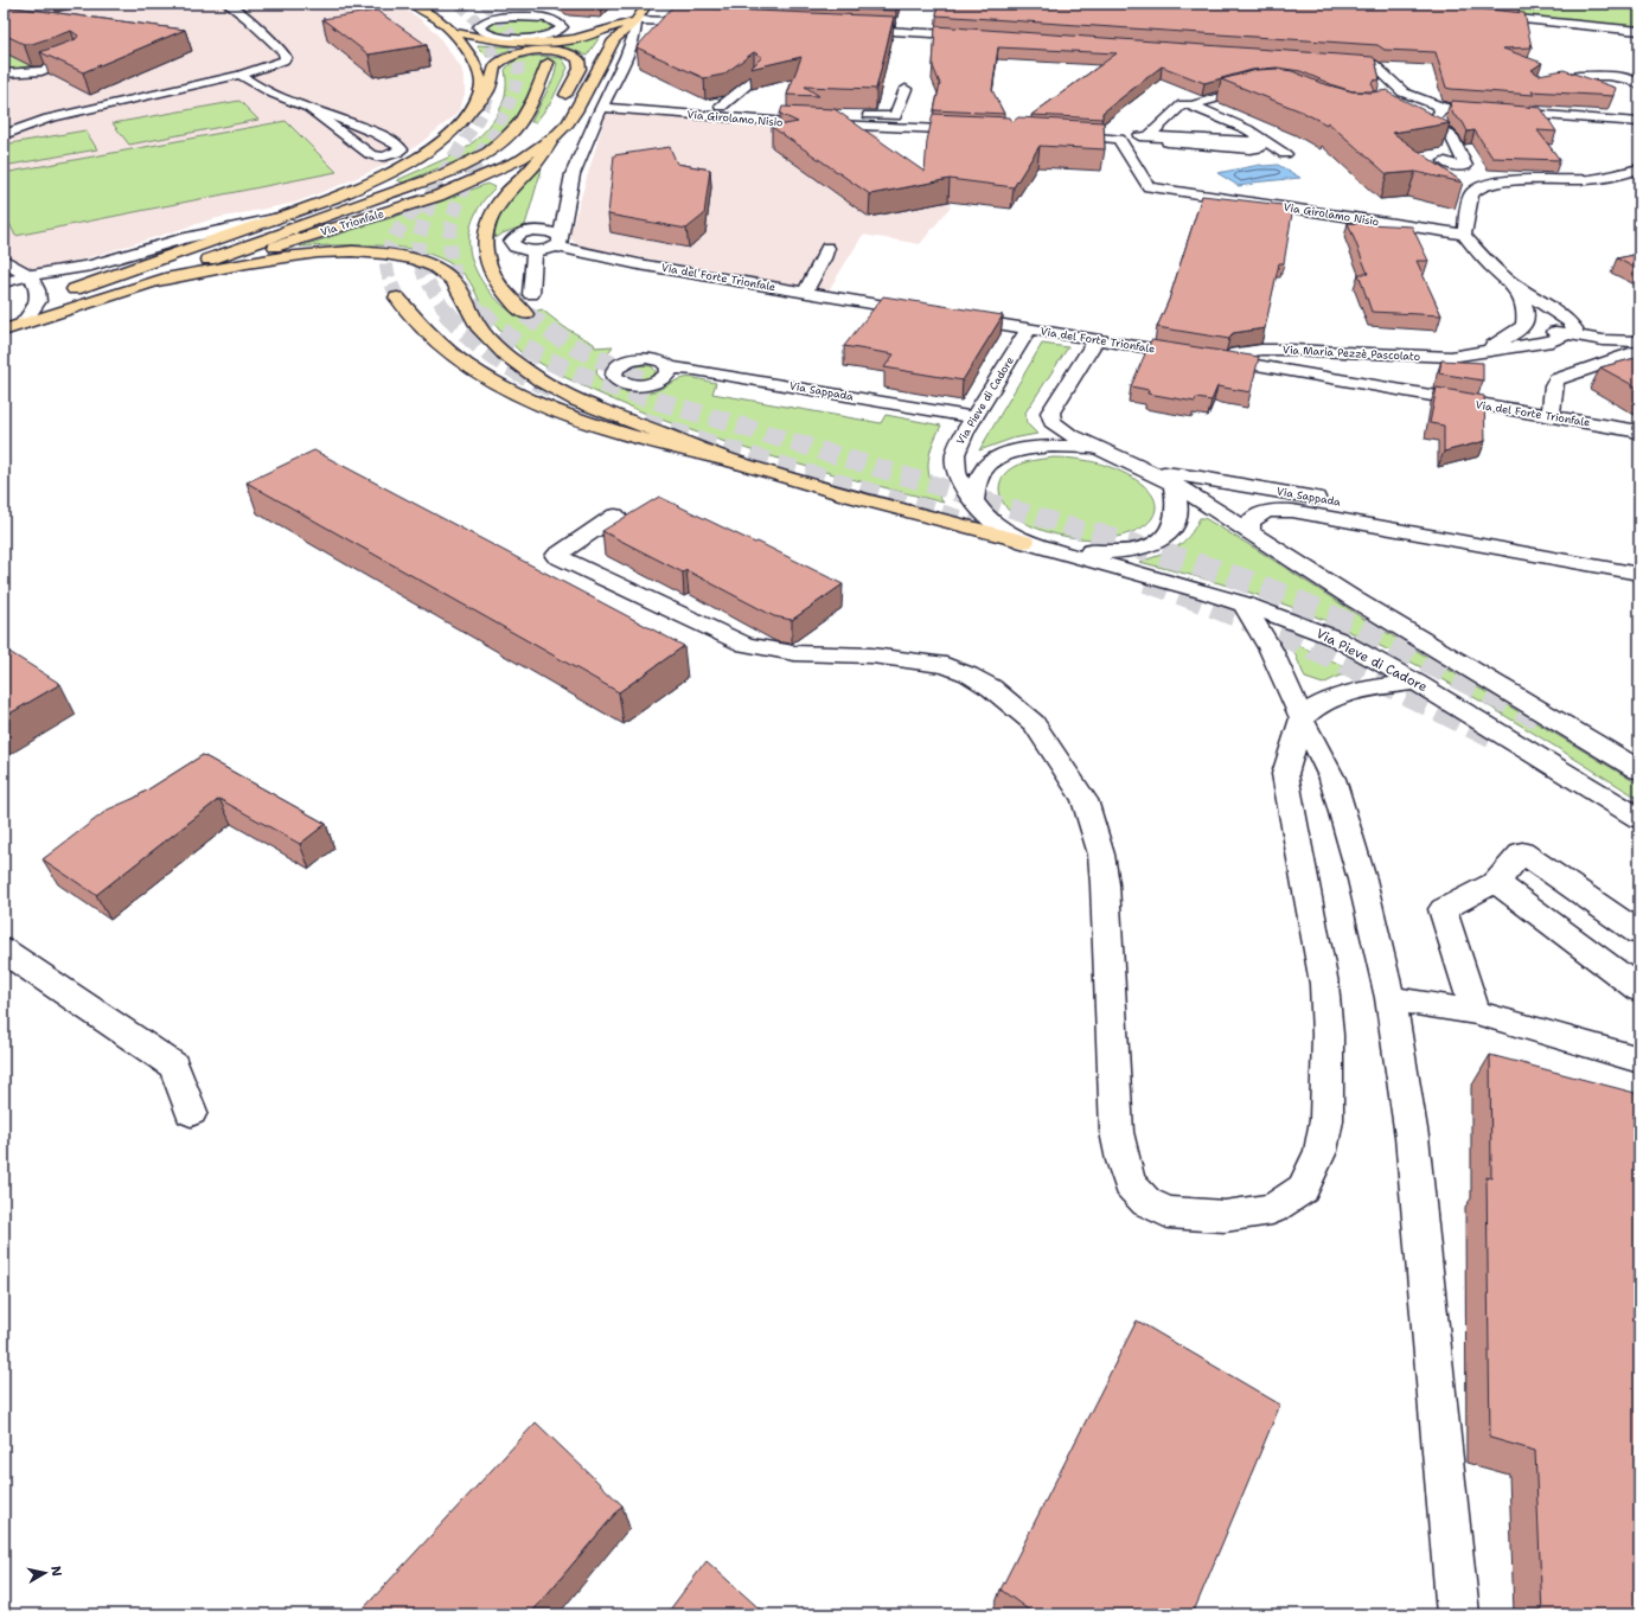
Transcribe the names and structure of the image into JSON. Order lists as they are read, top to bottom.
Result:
{
  "streets": {
    "main road": ["Via Trionfale"],
    "street": [
      "Via Girolamo Nisio",
      "Via del Forte Trionfale",
      "Via Maria Pezzè Pascolato",
      "Via Sappada",
      "Via Pieve di Cadore"
    ]
  },
  "crossings": [
    ["Via Girolamo Nisio", "Via Trionfale"],
    ["Via Trionfale", "Via del Forte Trionfale"],
    ["Via del Forte Trionfale", "Via Maria Pezzè Pascolato"],
    ["Via del Forte Trionfale", "Via Pieve di Cadore"],
    ["Via Sappada", "Via Pieve di Cadore"]
  ],
  "north": "right"
}
